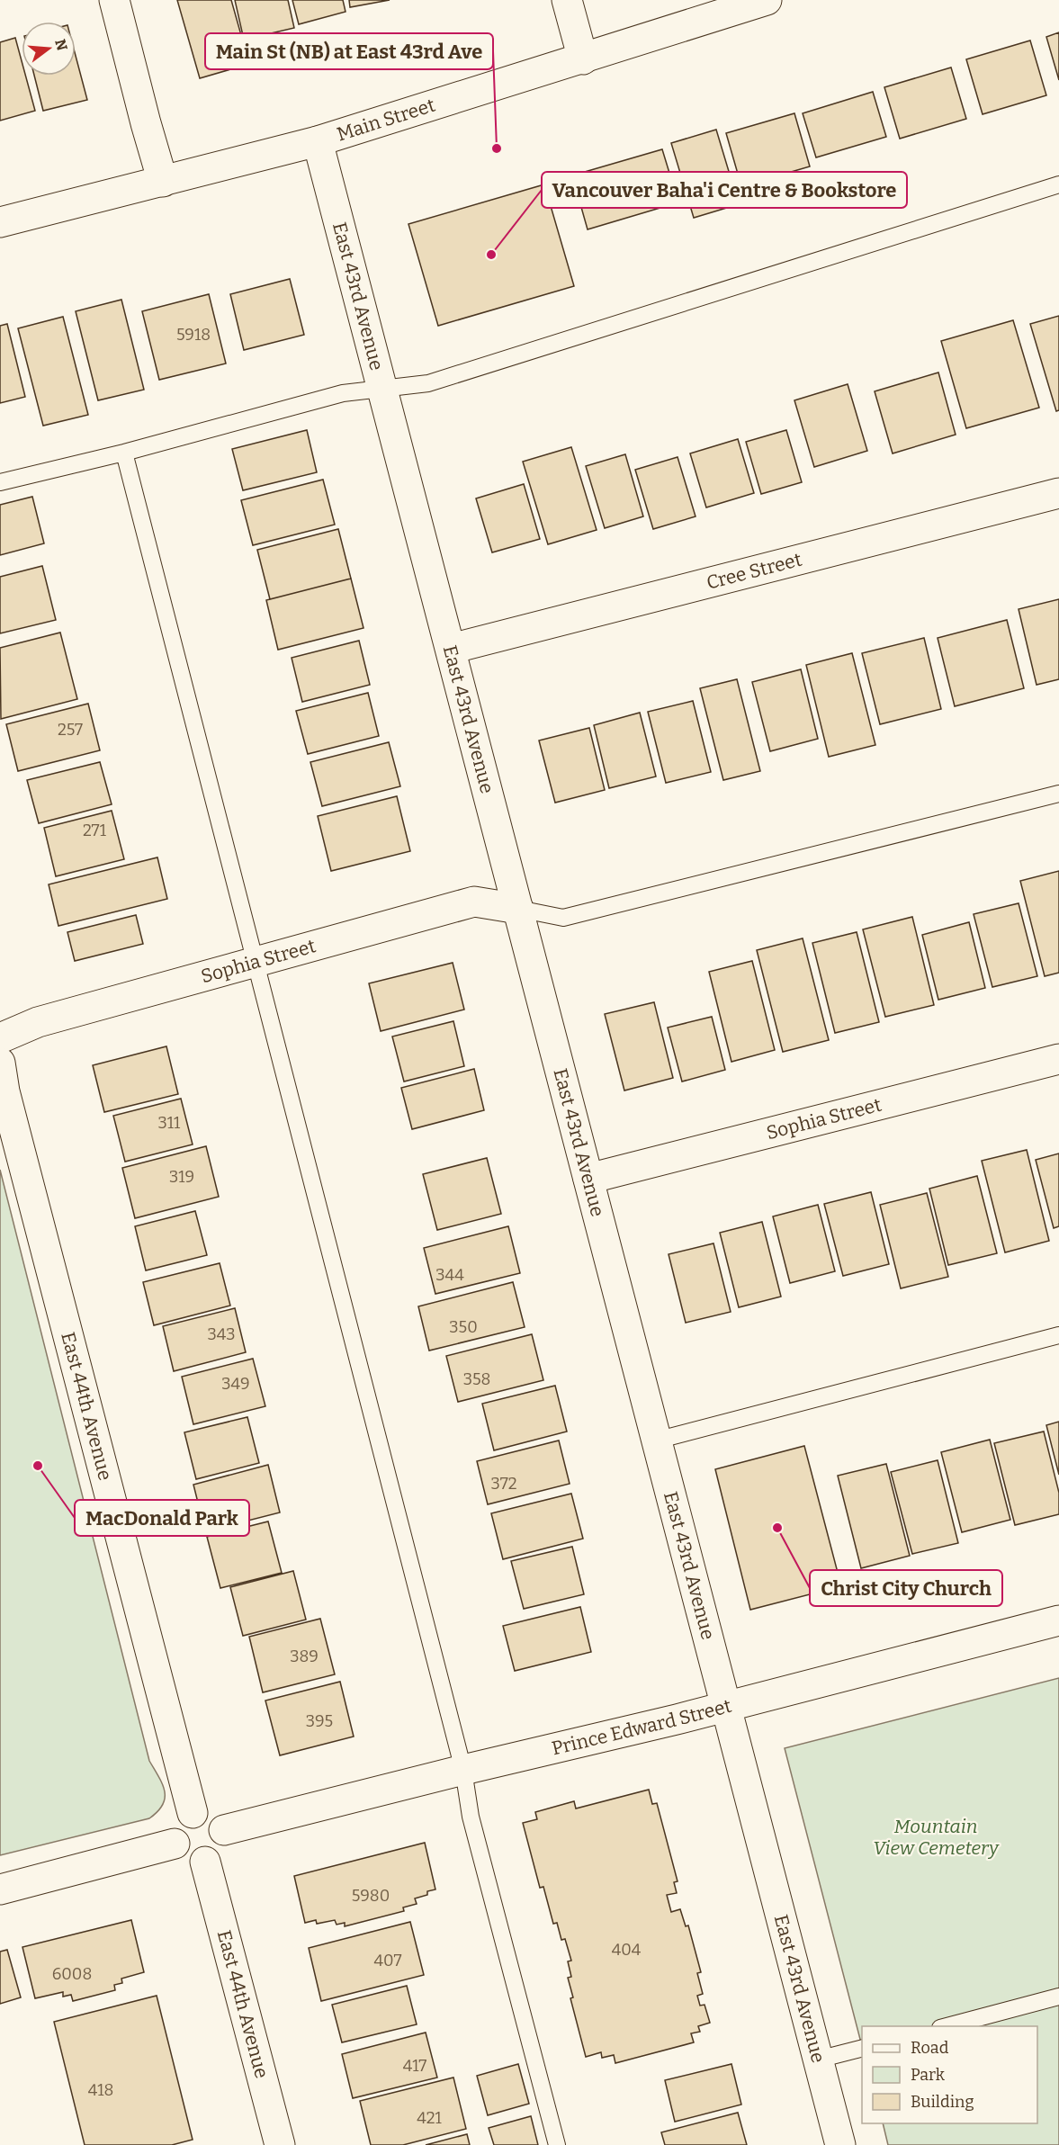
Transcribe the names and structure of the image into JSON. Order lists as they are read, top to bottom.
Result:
{
  "streets": {
    "street": [
      "Main Street",
      "East 43rd Avenue",
      "Cree Street",
      "Sophia Street",
      "East 44th Avenue",
      "Prince Edward Street"
    ]
  },
  "crossings": [
    ["Main Street", "East 43rd Avenue"],
    ["East 43rd Avenue", "Cree Street"],
    ["East 43rd Avenue", "Sophia Street"],
    ["East 43rd Avenue", "Prince Edward Street"],
    ["East 44th Avenue", "Prince Edward Street"]
  ],
  "parks": ["Mountain View Cemetery"],
  "places": [
    "Main St (NB) at East 43rd Ave",
    "Vancouver Baha'i Centre & Bookstore",
    "MacDonald Park",
    "Christ City Church"
  ],
  "house_numbers": [
    "5918",
    "257",
    "271",
    "311",
    "319",
    "344",
    "350",
    "343",
    "358",
    "349",
    "372",
    "389",
    "395",
    "5980",
    "404",
    "407",
    "6008",
    "417",
    "418",
    "421"
  ],
  "legend": ["Road", "Park", "Building"],
  "north": "right"
}
